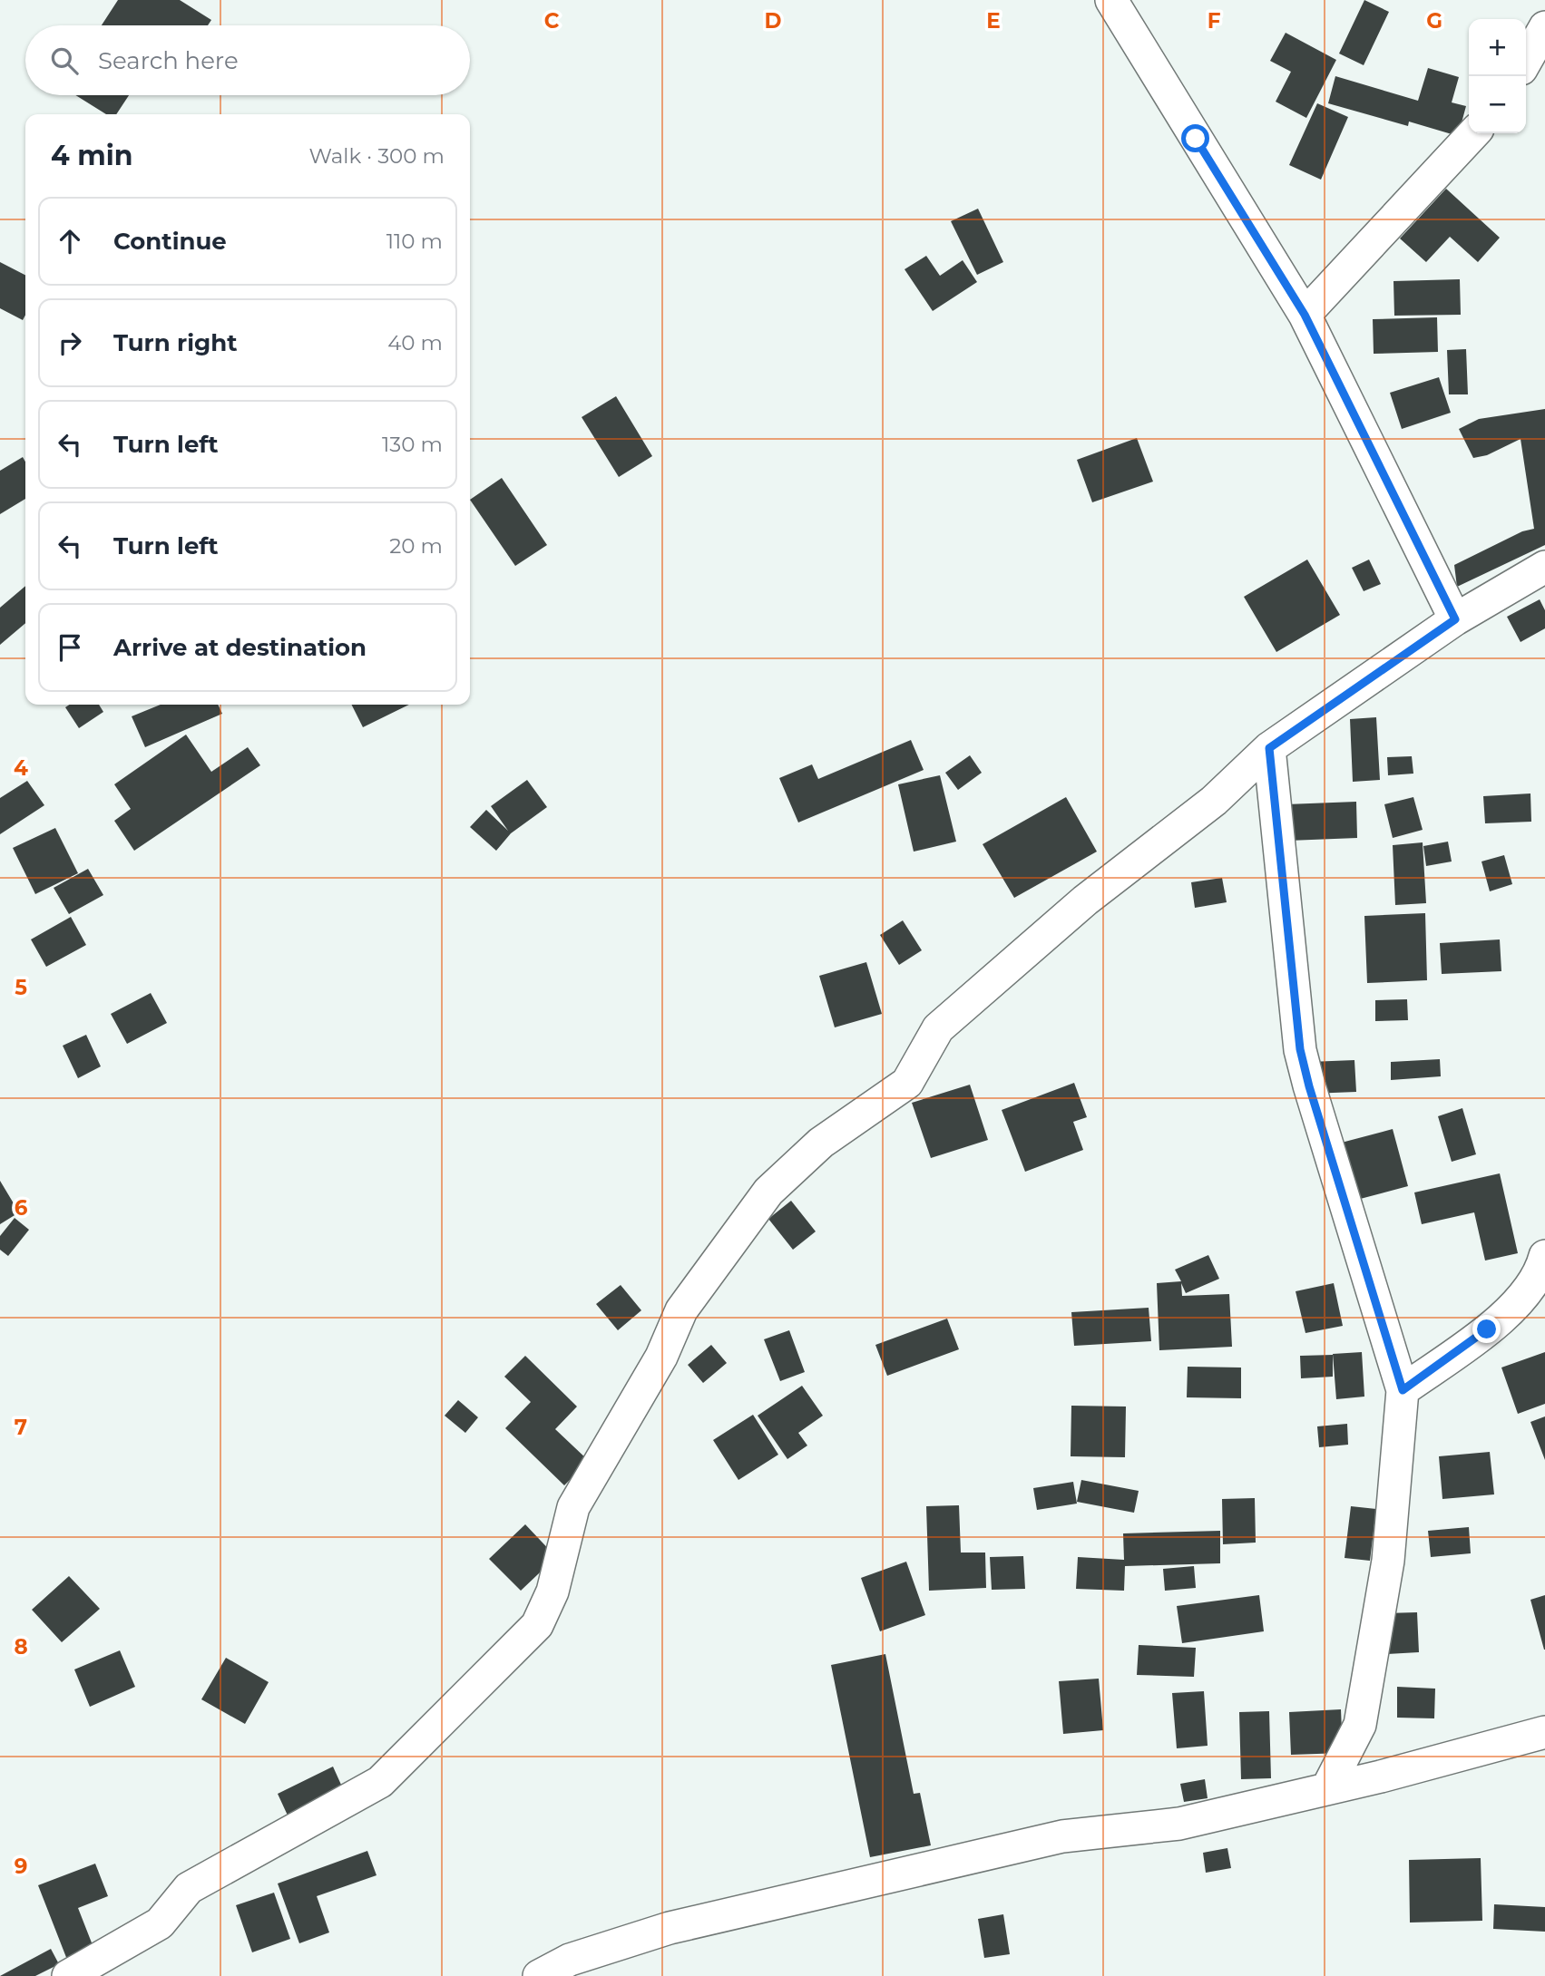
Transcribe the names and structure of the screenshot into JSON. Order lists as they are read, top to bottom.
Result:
{
  "page": {
    "map_buttons": ["+", "−"],
    "search": "Search here",
    "heading": ["4 min", "Walk · 300 m"],
    "list": [
      ["Continue", "110 m"],
      ["Turn right", "40 m"],
      ["Turn left", "130 m"],
      ["Turn left", "20 m"],
      "Arrive at destination"
    ]
  },
  "grid": {
    "columns": [
      "C",
      "D",
      "E",
      "F",
      "G"
    ],
    "rows": [
      "4",
      "5",
      "6",
      "7",
      "8",
      "9"
    ]
  }
}
